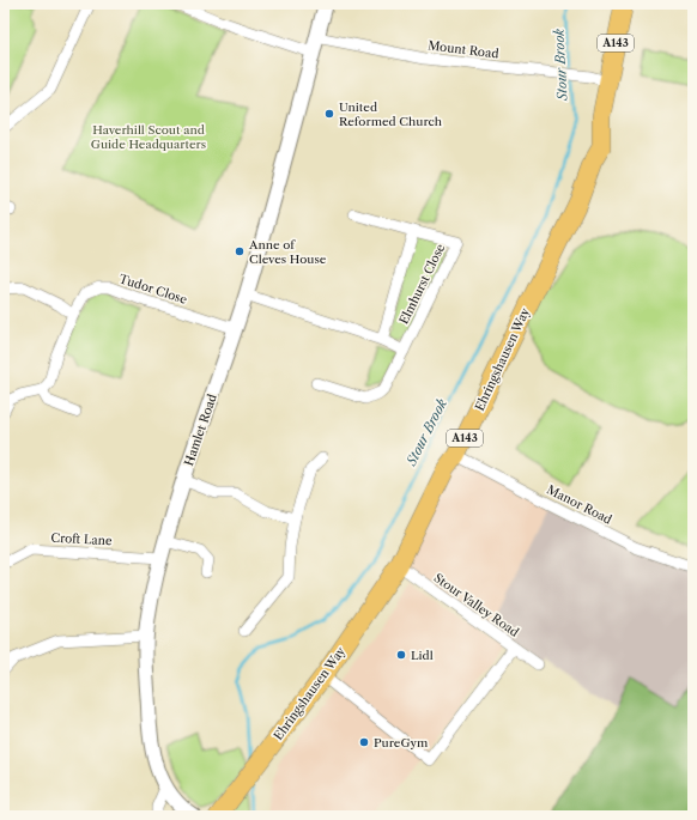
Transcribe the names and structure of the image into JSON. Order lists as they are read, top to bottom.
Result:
{
  "streets": {
    "main road": ["A143", "Ehringshausen Way"],
    "street": [
      "Mount Road",
      "Elmhurst Close",
      "Tudor Close",
      "Hamlet Road",
      "Manor Road",
      "Croft Lane",
      "Stour Valley Road"
    ]
  },
  "crossings": [
    ["Mount Road", "Ehringshausen Way"],
    ["Mount Road", "Hamlet Road"],
    ["Tudor Close", "Hamlet Road"],
    ["Ehringshausen Way", "Manor Road"],
    ["Ehringshausen Way", "Stour Valley Road"],
    ["Hamlet Road", "Croft Lane"]
  ],
  "water": ["Stour Brook"],
  "parks": ["Haverhill Scout and Guide Headquarters"],
  "places": [
    "United Reformed Church",
    "Anne of Cleves House",
    "Lidl",
    "PureGym"
  ]
}
